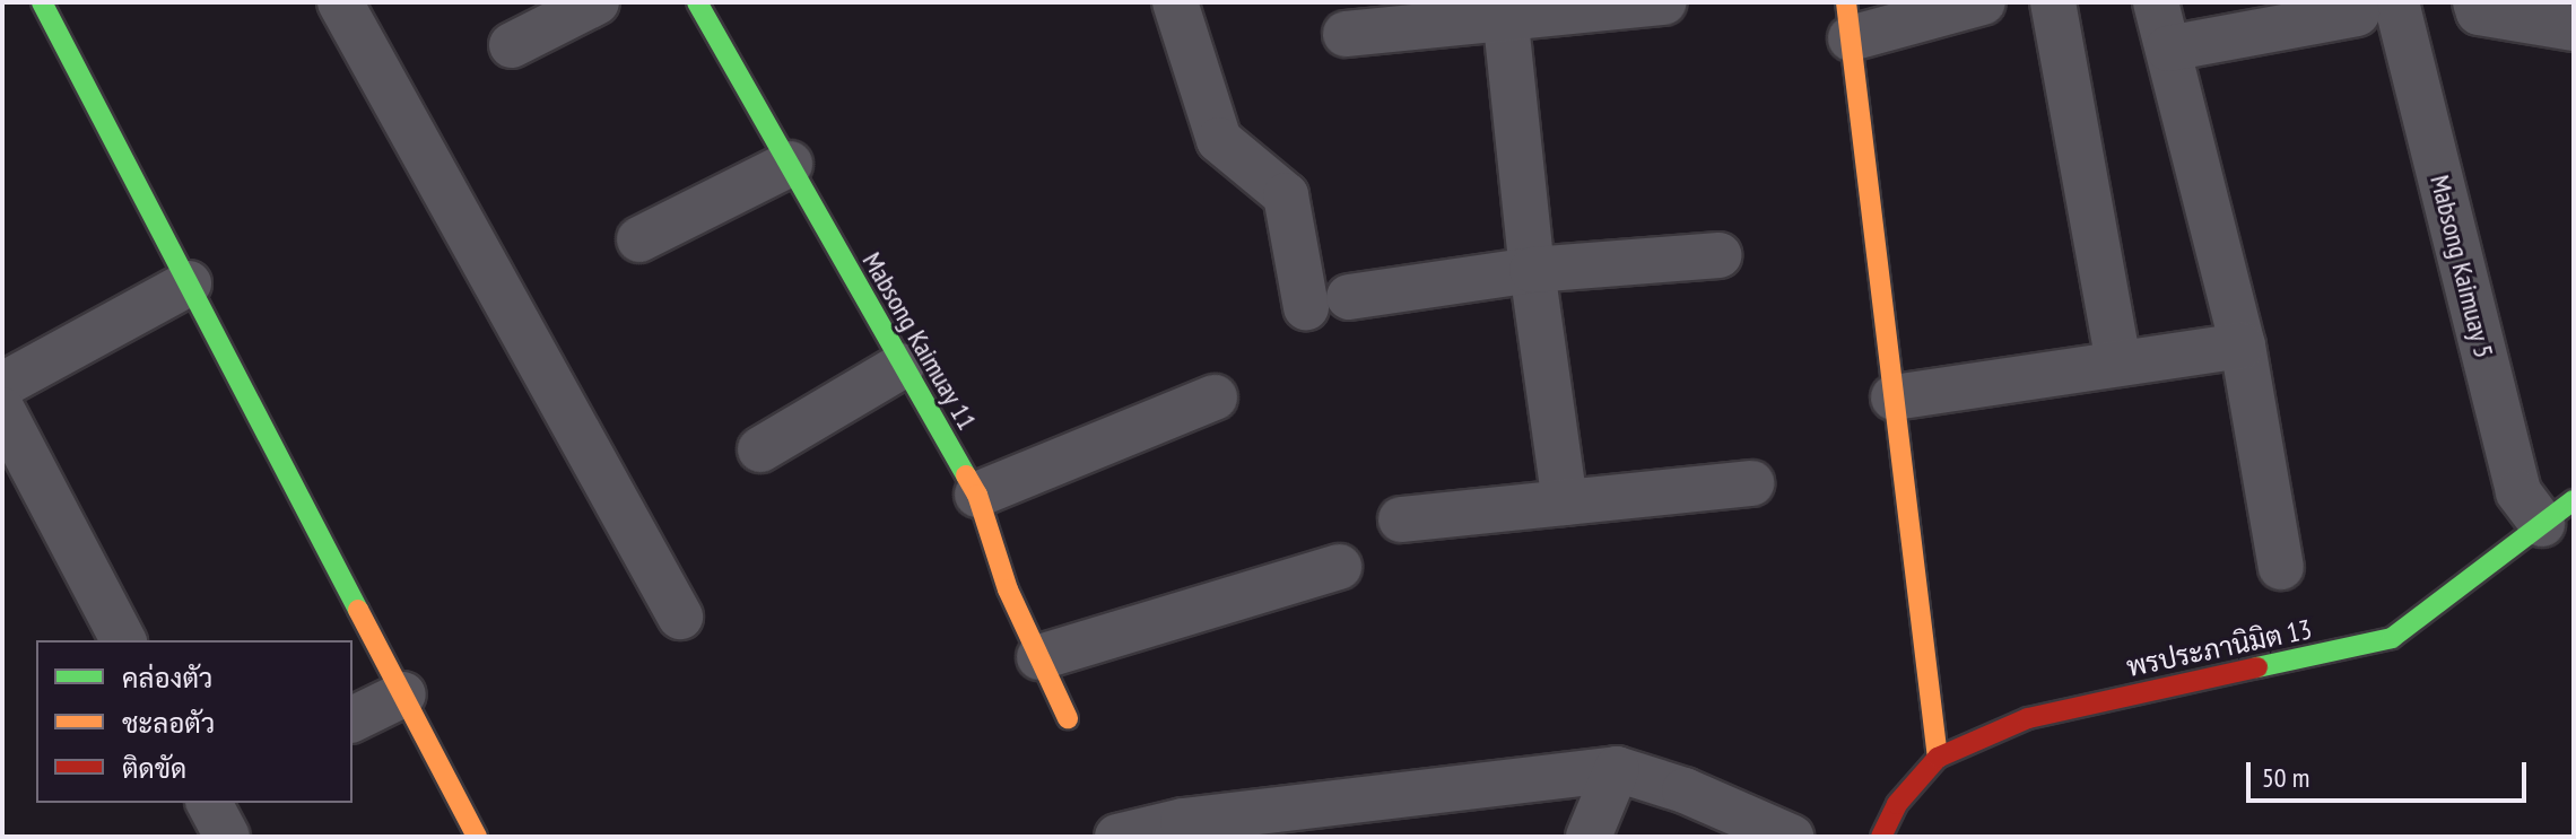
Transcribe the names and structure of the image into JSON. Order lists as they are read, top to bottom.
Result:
{
  "streets": {
    "street": ["Mabsong Kaimuay 5", "Mabsong Kaimuay 11", "พรประภานิมิต 13"]
  },
  "crossings": [
    ["Mabsong Kaimuay 5", "พรประภานิมิต 13"]
  ],
  "legend": ["คล่องตัว", "ชะลอตัว", "ติดขัด"],
  "scale_bar": "50 m"
}
